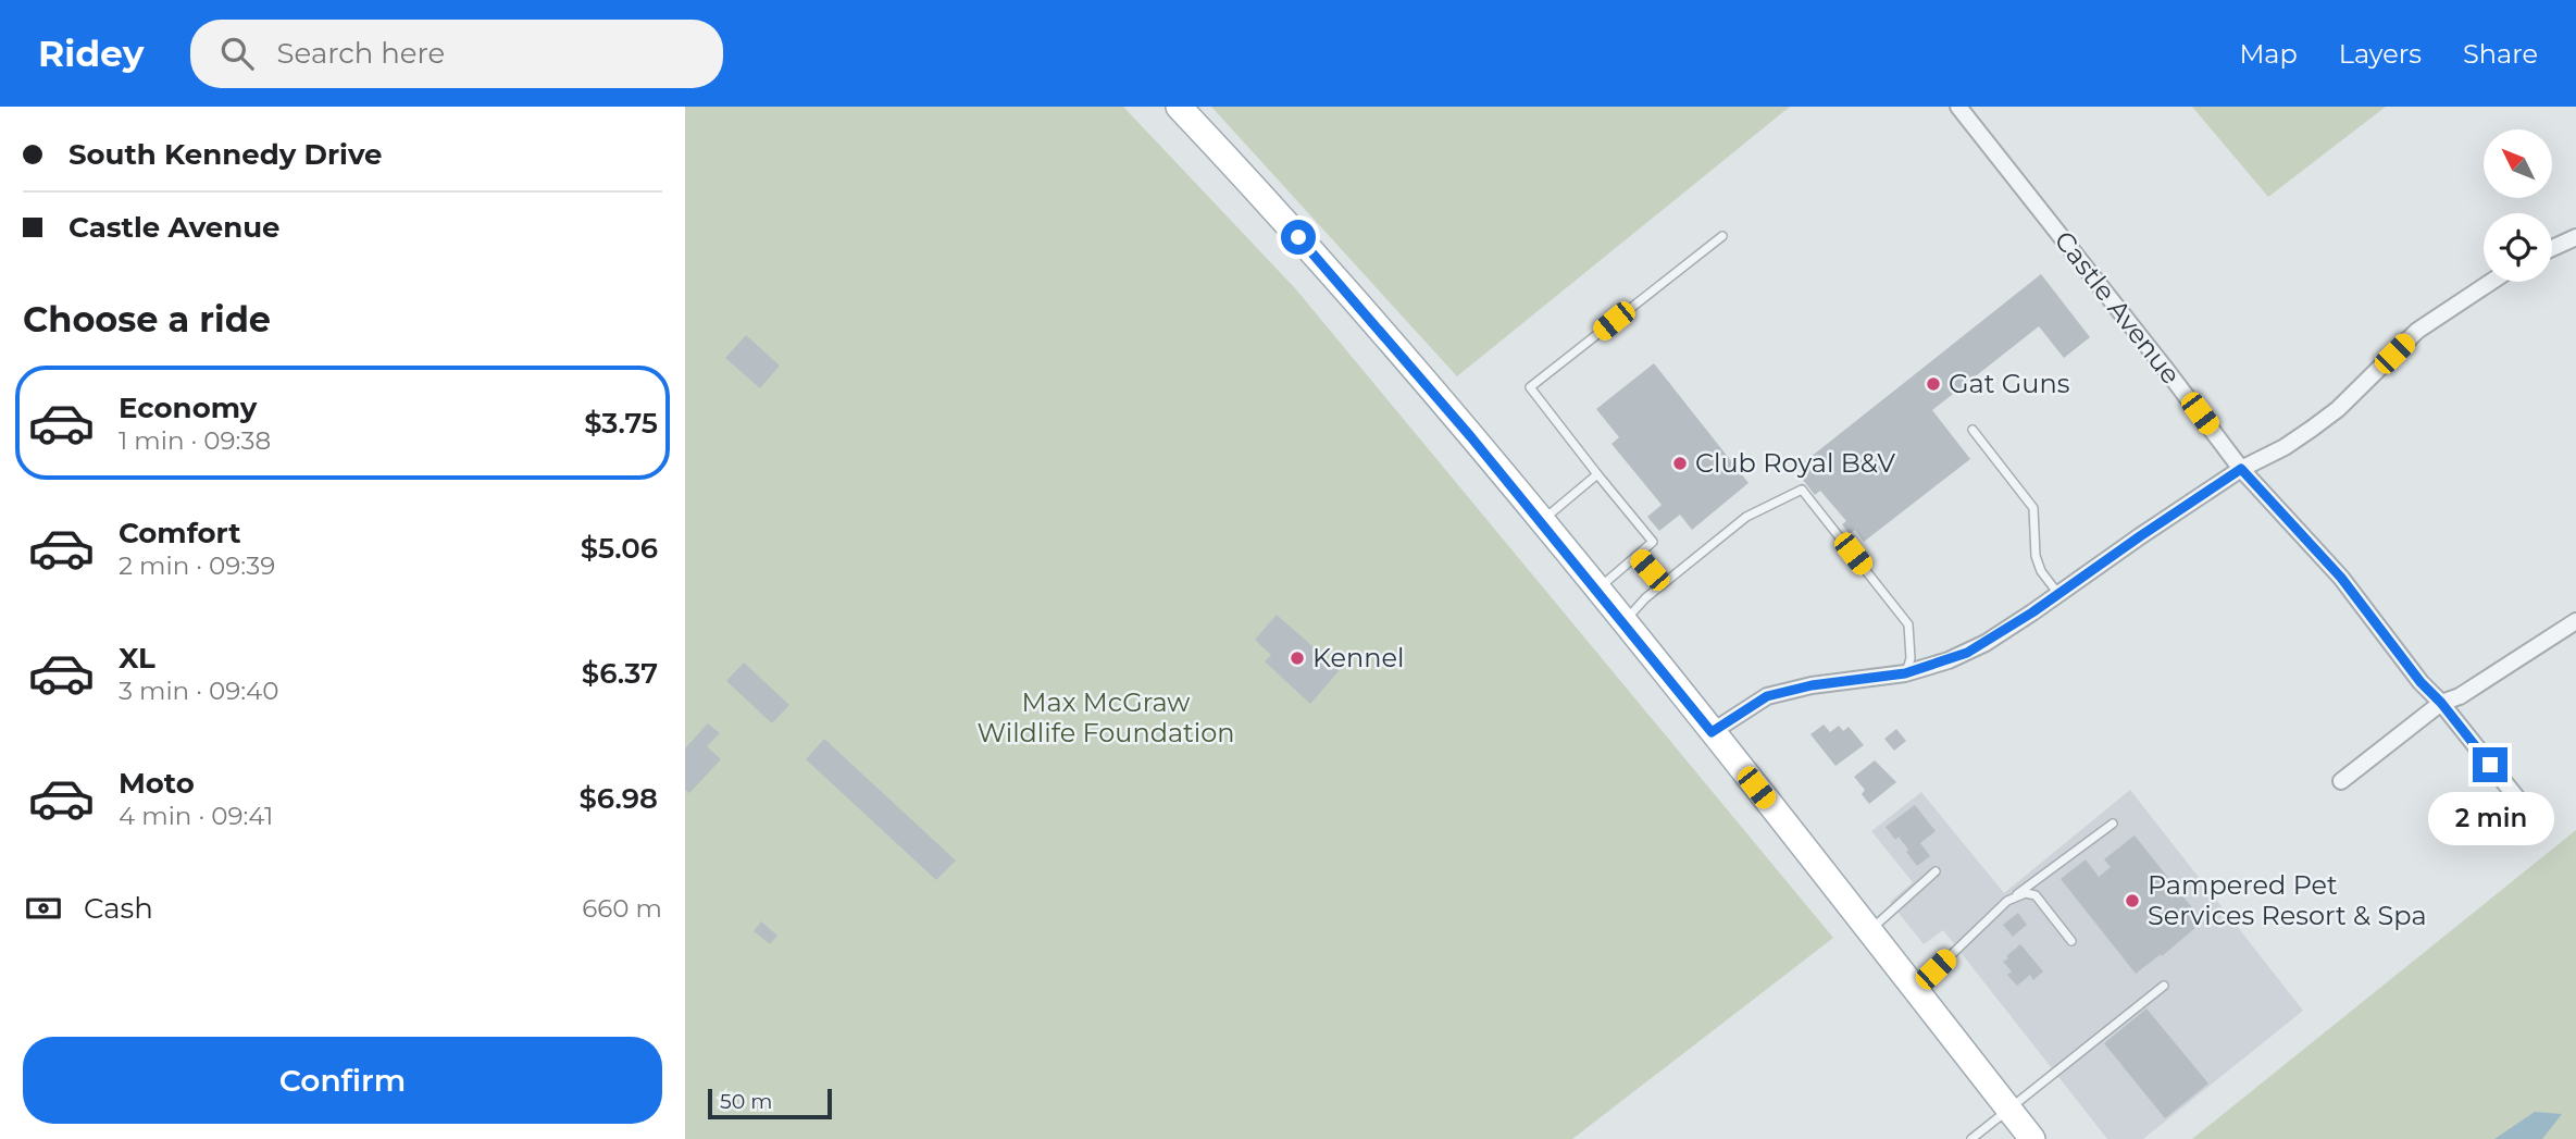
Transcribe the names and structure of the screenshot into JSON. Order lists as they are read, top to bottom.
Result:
{
  "streets": {
    "street": ["Castle Avenue"]
  },
  "parks": ["Max McGraw Wildlife Foundation"],
  "places": [
    "Gat Guns",
    "Club Royal B&V",
    "Kennel",
    "Pampered Pet Services Resort & Spa"
  ],
  "scale_bar": "50 m",
  "north": "top left",
  "page": {
    "header": "Ridey",
    "search": "Search here",
    "nav": ["Map", "Layers", "Share"],
    "banner": ["South Kennedy Drive", "Castle Avenue"],
    "heading": "Choose a ride",
    "list": [
      {
        "name": "Economy",
        "note": "1 min · 09:38",
        "value": "$3.75"
      },
      {
        "name": "Comfort",
        "note": "2 min · 09:39",
        "value": "$5.06"
      },
      {
        "name": "XL",
        "note": "3 min · 09:40",
        "value": "$6.37"
      },
      {
        "name": "Moto",
        "note": "4 min · 09:41",
        "value": "$6.98"
      }
    ],
    "bubble": "2 min",
    "pay": ["Cash", "660 m"],
    "buttons": "Confirm",
    "scale": "50 m"
  }
}
